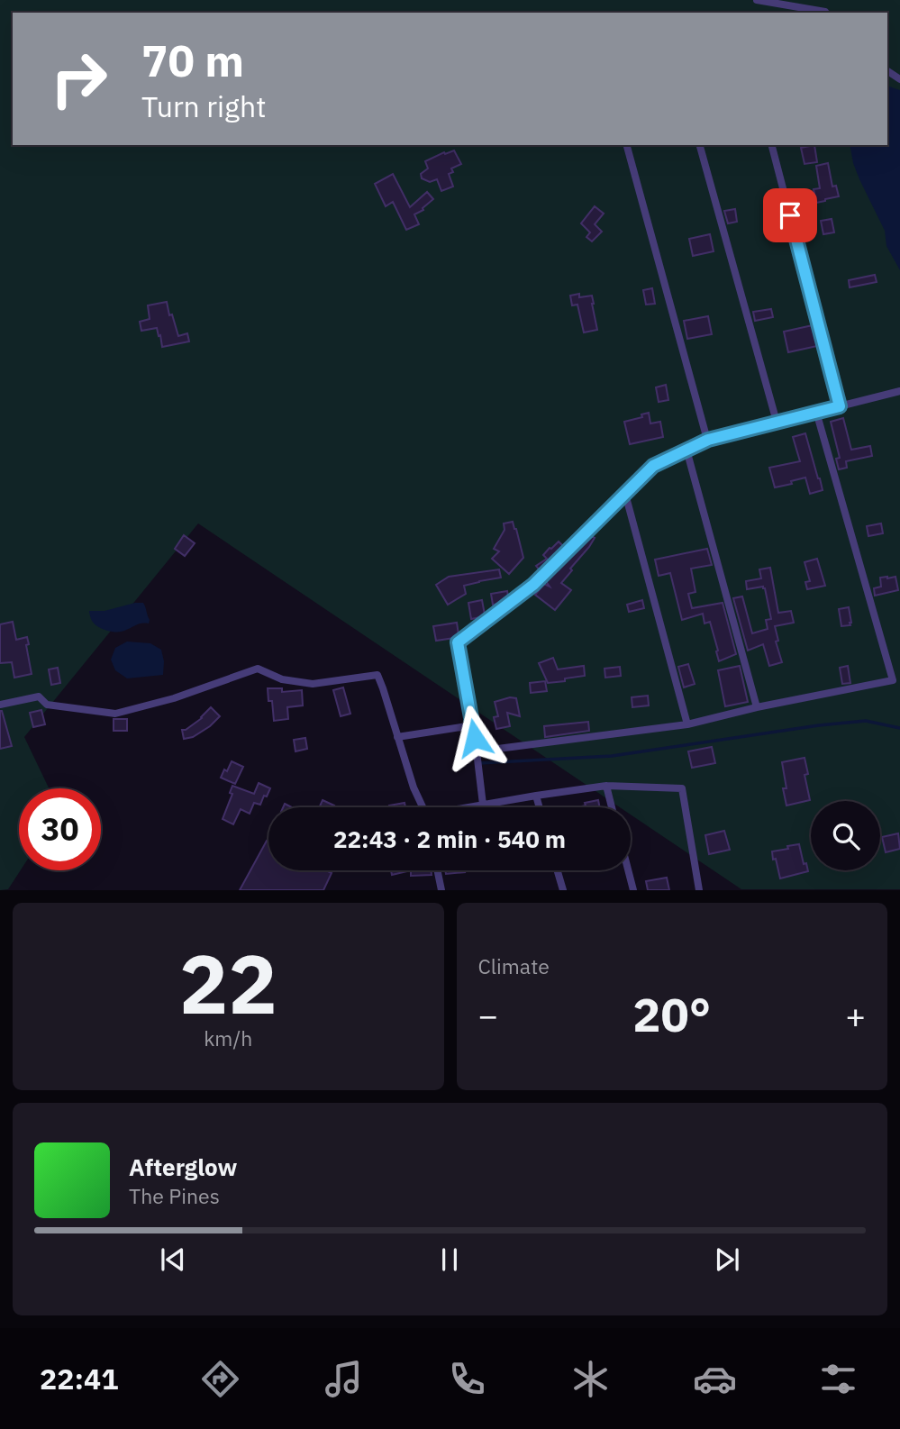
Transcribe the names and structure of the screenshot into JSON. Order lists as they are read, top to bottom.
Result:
{
  "page": {
    "turn": ["70 m", "Turn right"],
    "limit": "30",
    "trip": "22:43 · 2 min · 540 m",
    "tile": [
      ["22", "km/h"],
      "Climate"
    ],
    "heat": ["−", "20°", "+"],
    "song": ["Afterglow", "The Pines"],
    "tabs": "22:41"
  }
}
